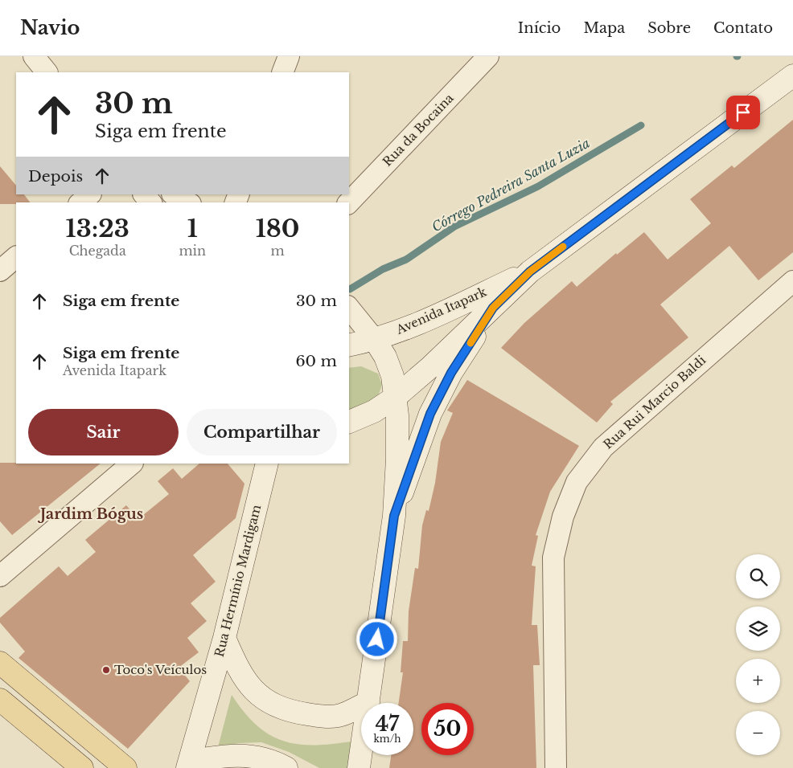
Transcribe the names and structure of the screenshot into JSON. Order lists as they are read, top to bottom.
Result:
{
  "streets": {
    "main road": ["Avenida Itapark", "Rua Hermínio Mardigam"],
    "street": ["Rua da Bocaina", "Rua Rui Marcio Baldi"]
  },
  "districts": ["Jardim Bógus"],
  "water": ["Córrego Pedreira Santa Luzia"],
  "places": ["Toco's Veículos"],
  "page": {
    "header": "Navio",
    "nav": [
      "Início",
      "Mapa",
      "Sobre",
      "Contato"
    ],
    "turn": ["30 m", "Siga em frente"],
    "then": "Depois",
    "eta": [
      "13:23",
      "Chegada",
      "1",
      "min",
      "180",
      "m"
    ],
    "list": [
      {
        "name": "Siga em frente",
        "value": "30 m"
      },
      {
        "name": "Siga em frente",
        "note": "Avenida Itapark",
        "value": "60 m"
      }
    ],
    "buttons": ["Sair", "Compartilhar"],
    "map_buttons": ["+", "−"],
    "speed": "47 km/h",
    "limit": "50"
  }
}
